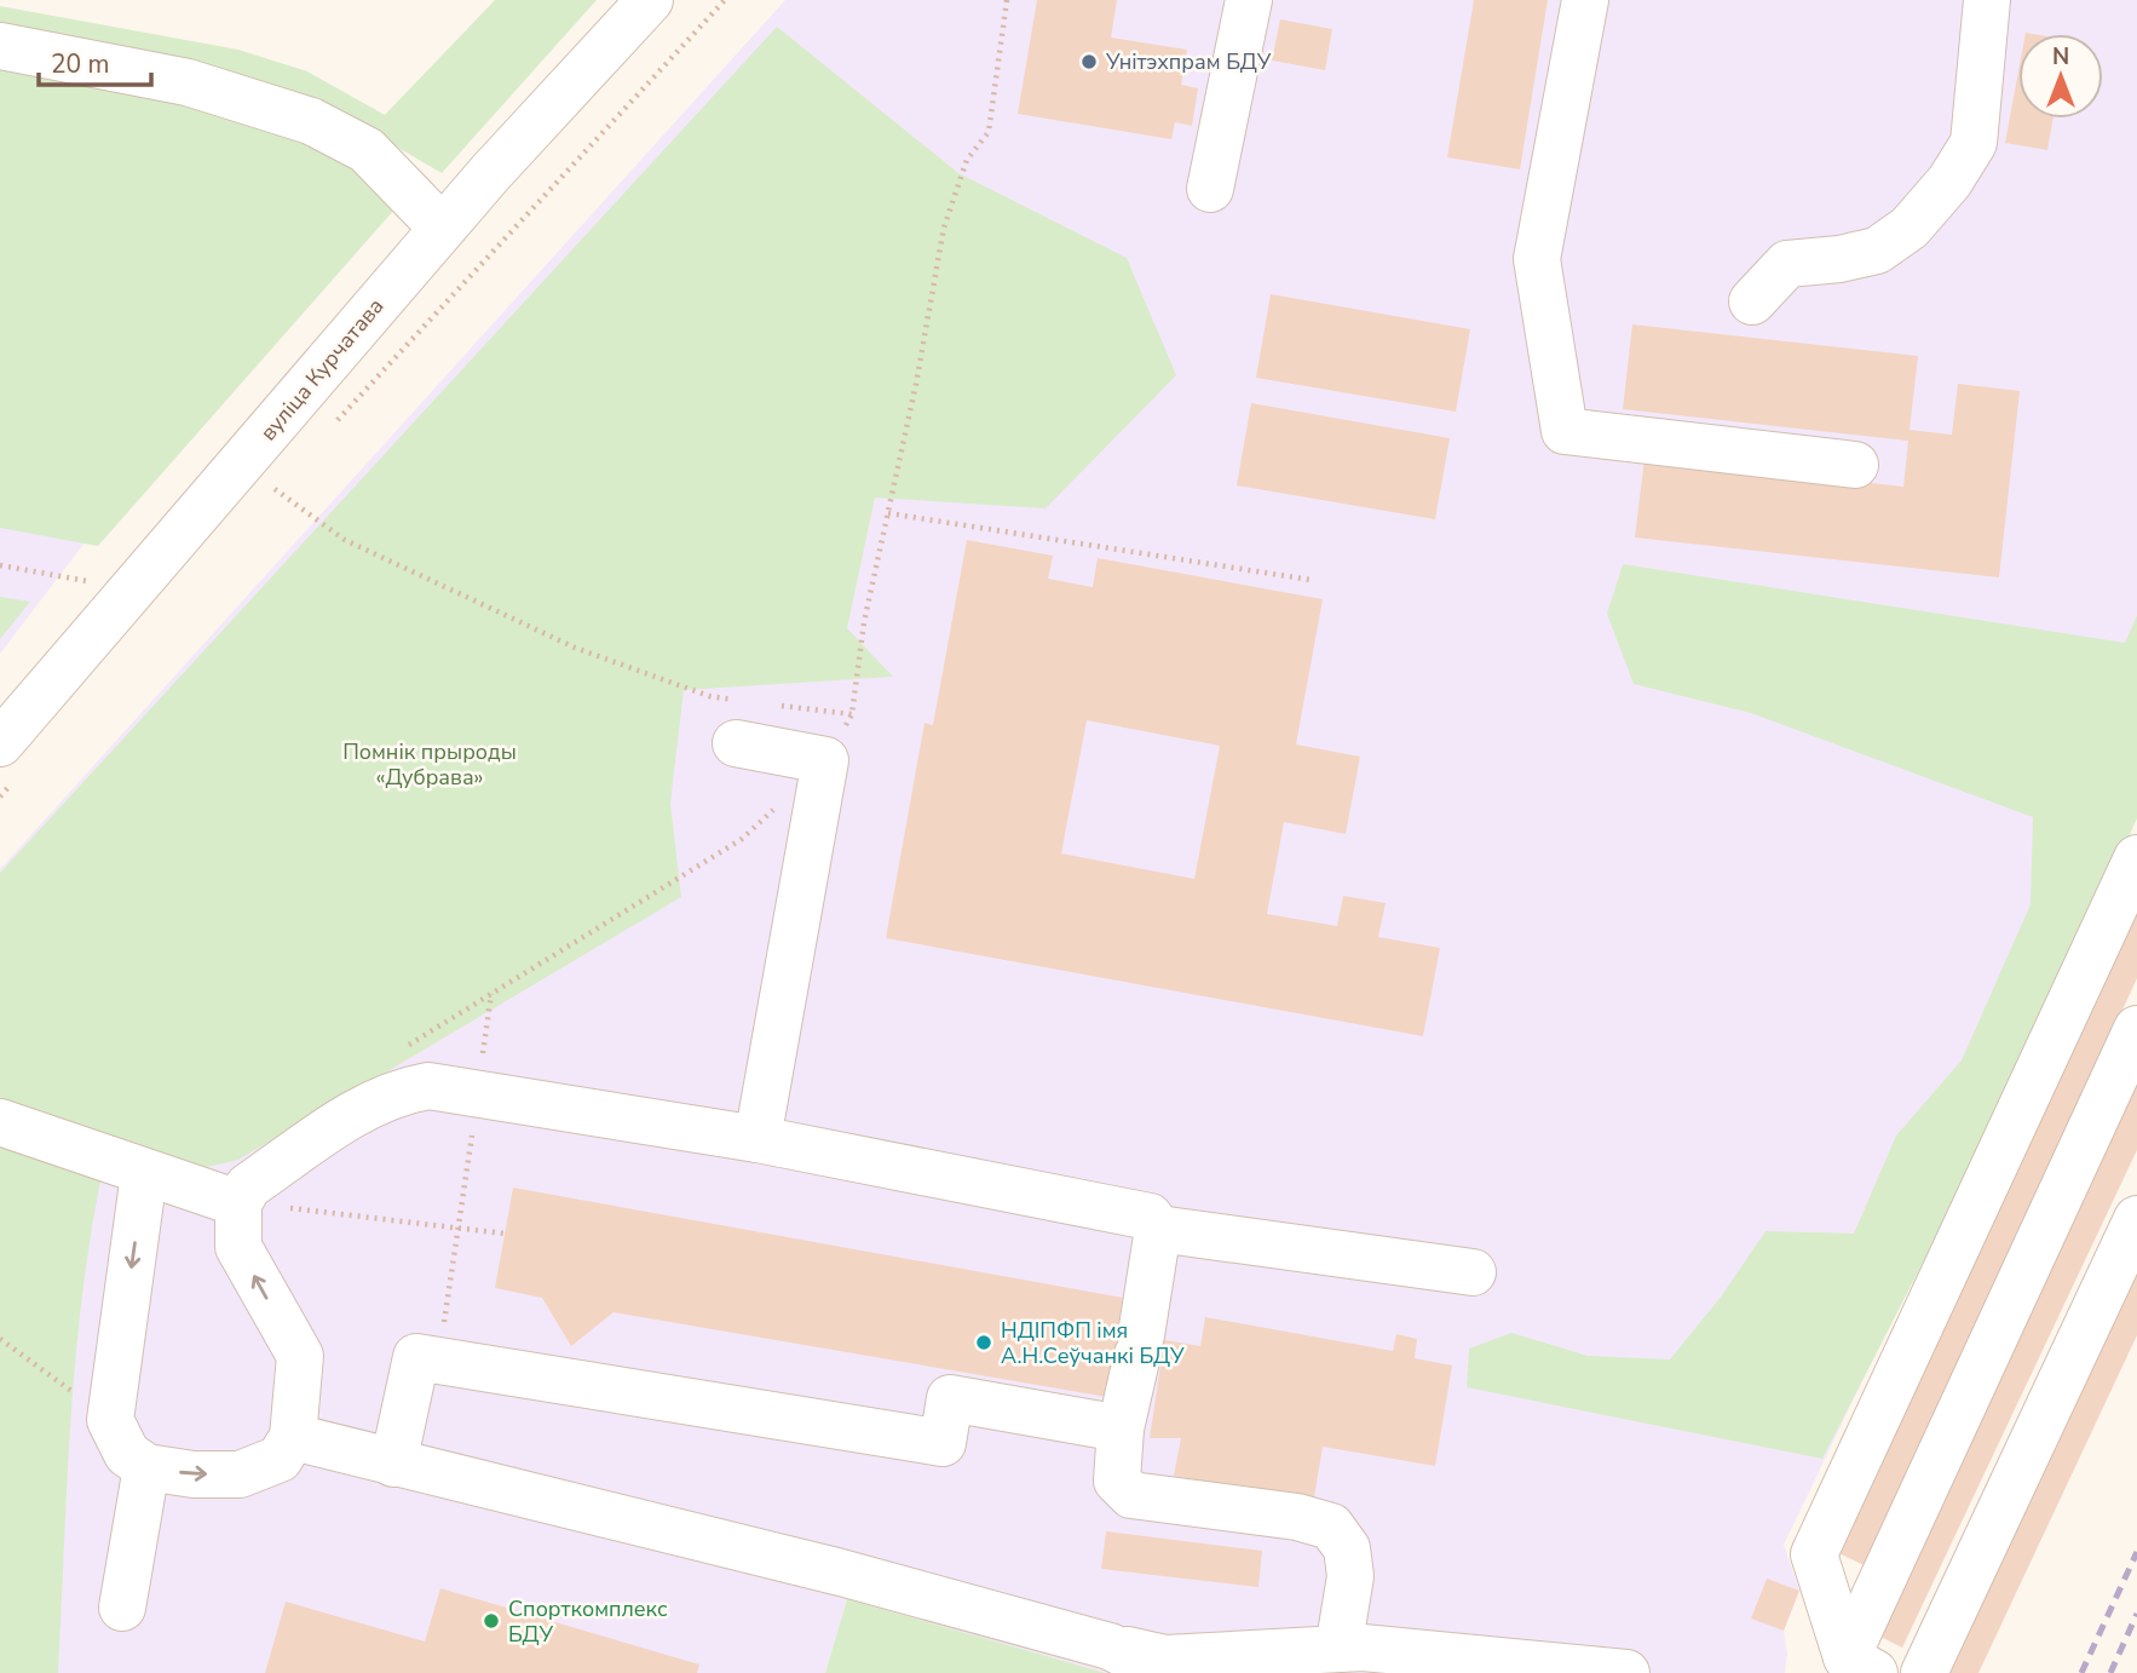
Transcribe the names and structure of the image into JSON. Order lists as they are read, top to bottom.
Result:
{
  "streets": {
    "street": ["вуліца Курчатава"]
  },
  "parks": ["Помнік прыроды «Дубрава»"],
  "places": ["Унітэхпрам БДУ", "НДІПФП імя А.Н.Сеўчанкі БДУ", "Спорткомплекс БДУ"],
  "scale_bar": "20 m",
  "north": "top"
}
